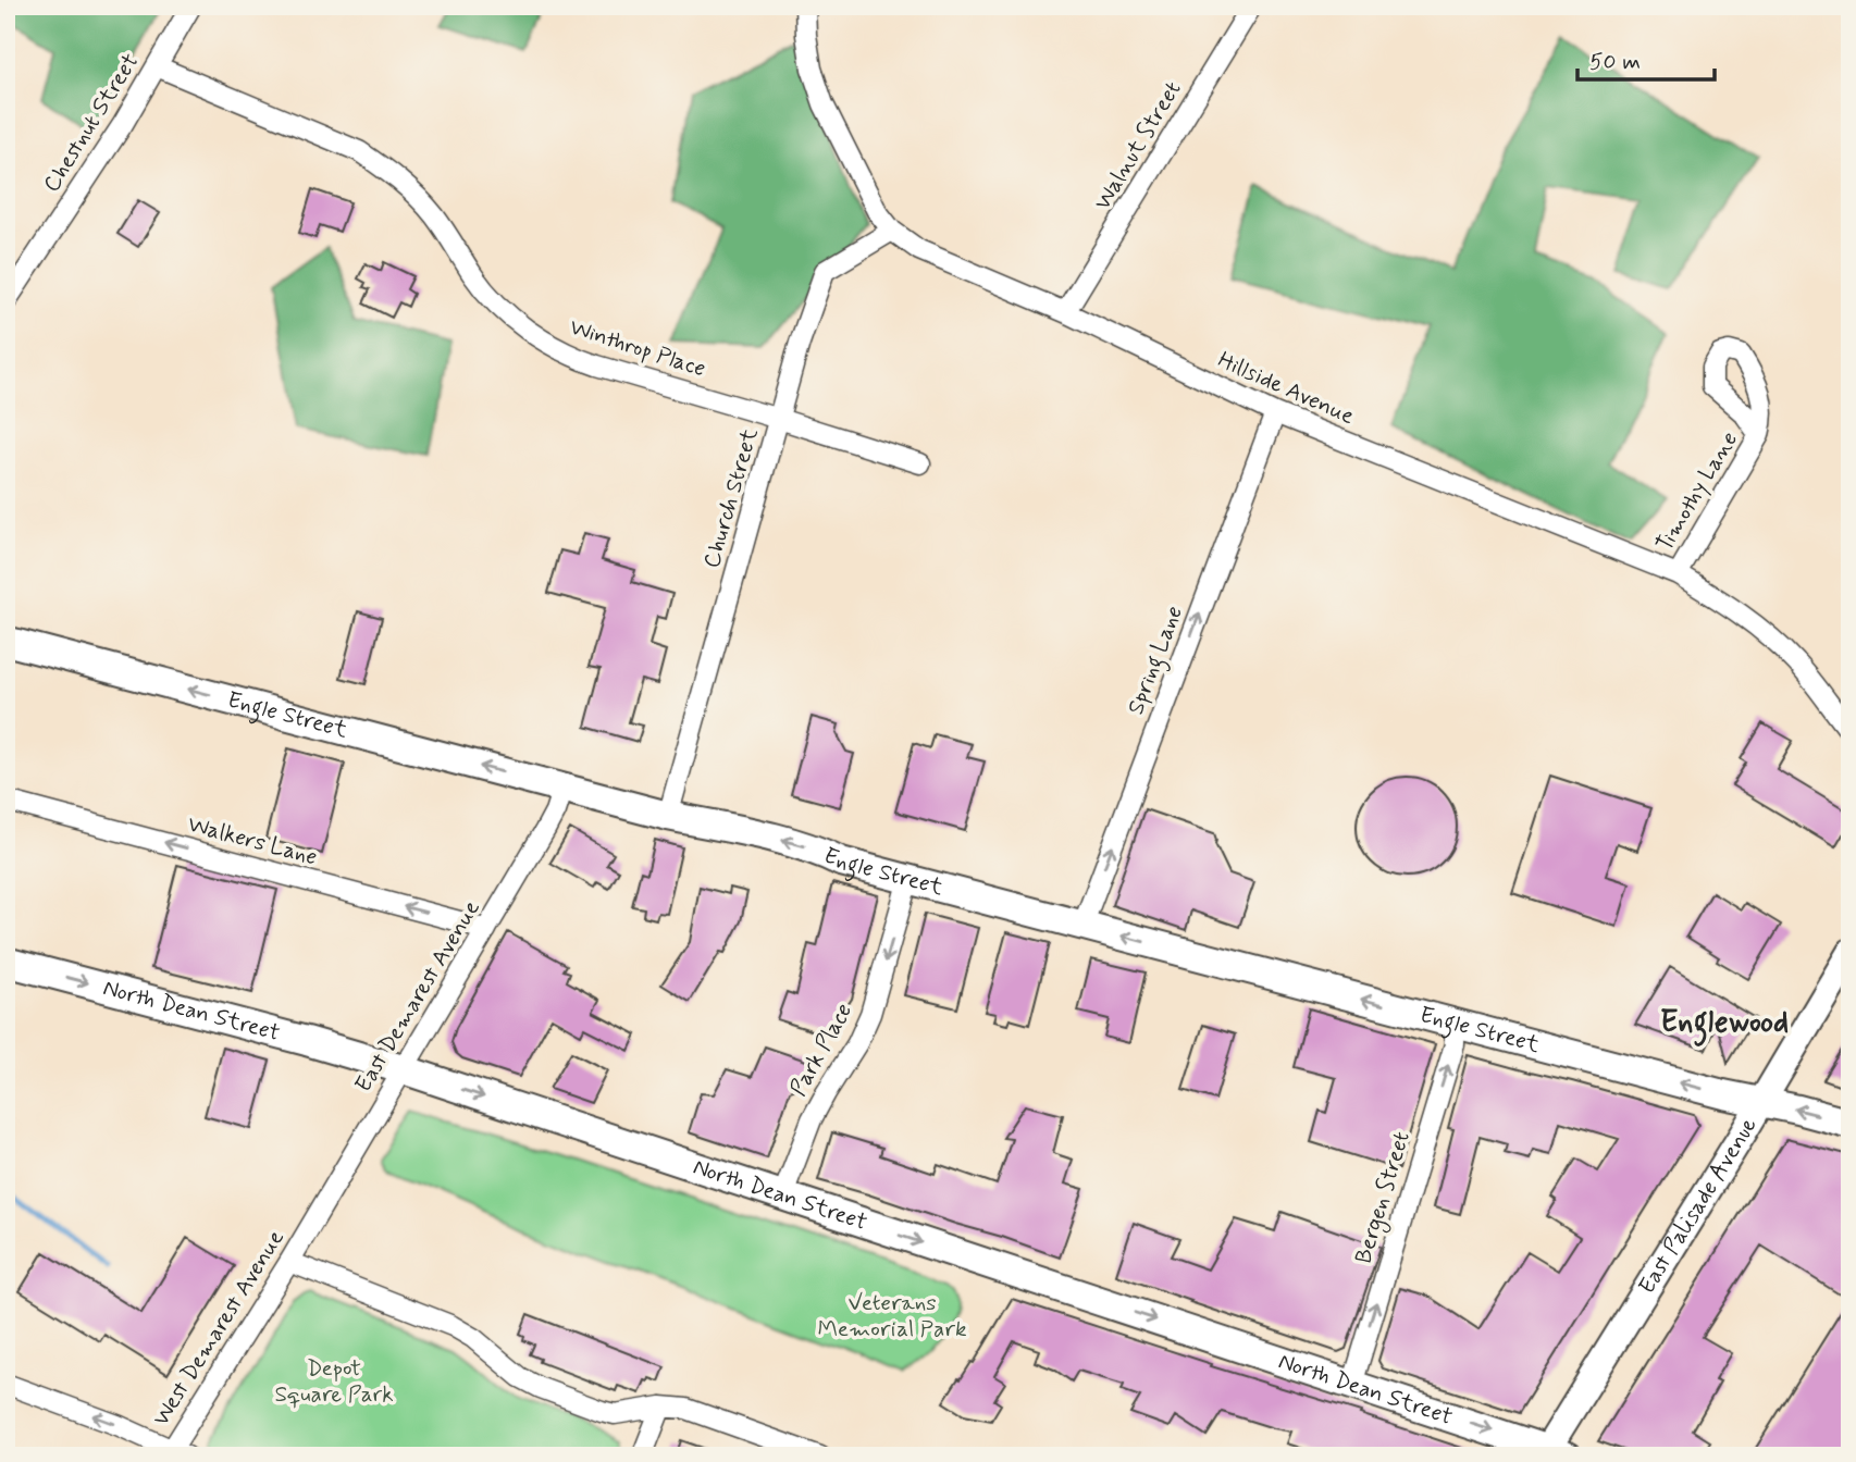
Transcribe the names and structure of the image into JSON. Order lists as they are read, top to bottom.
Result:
{
  "streets": {
    "main road": ["Engle Street", "North Dean Street", "East Palisade Avenue"],
    "street": [
      "Chestnut Street",
      "Walnut Street",
      "Winthrop Place",
      "Hillside Avenue",
      "Timothy Lane",
      "Church Street",
      "Spring Lane",
      "Walkers Lane",
      "East Demarest Avenue",
      "Park Place",
      "Bergen Street",
      "West Demarest Avenue"
    ]
  },
  "crossings": [
    ["Chestnut Street", "Winthrop Place"],
    ["Walnut Street", "Hillside Avenue"],
    ["Winthrop Place", "Church Street"],
    ["Hillside Avenue", "Timothy Lane"],
    ["Hillside Avenue", "Church Street"],
    ["Hillside Avenue", "Spring Lane"],
    ["Church Street", "Engle Street"],
    ["Spring Lane", "Engle Street"],
    ["Engle Street", "East Demarest Avenue"],
    ["Engle Street", "Park Place"],
    ["Engle Street", "Bergen Street"],
    ["Engle Street", "East Palisade Avenue"],
    ["Walkers Lane", "East Demarest Avenue"],
    ["East Demarest Avenue", "North Dean Street"],
    ["East Demarest Avenue", "West Demarest Avenue"],
    ["North Dean Street", "Park Place"],
    ["North Dean Street", "Bergen Street"],
    ["North Dean Street", "East Palisade Avenue"]
  ],
  "one_way": [
    "Spring Lane",
    "Engle Street",
    "Walkers Lane",
    "North Dean Street",
    "Park Place",
    "Bergen Street"
  ],
  "districts": ["Englewood"],
  "parks": ["Veterans Memorial Park", "Depot Square Park"],
  "scale_bar": "50 m"
}
